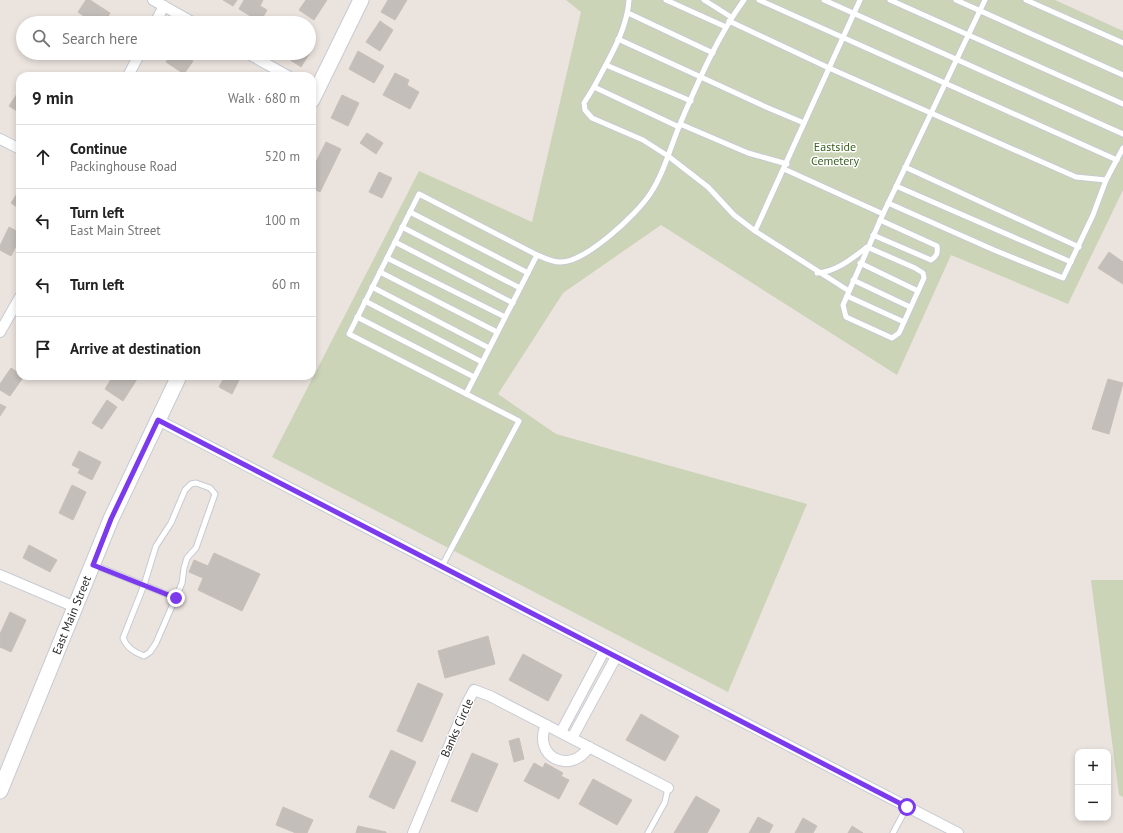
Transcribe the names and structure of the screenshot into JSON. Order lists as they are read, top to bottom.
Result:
{
  "streets": {
    "main road": ["East Main Street"],
    "street": ["Banks Circle"]
  },
  "parks": ["Eastside Cemetery"],
  "page": {
    "search": "Search here",
    "heading": ["9 min", "Walk · 680 m"],
    "list": [
      ["Continue", "Packinghouse Road", "520 m"],
      ["Turn left", "East Main Street", "100 m"],
      ["Turn left", "60 m"],
      "Arrive at destination"
    ],
    "map_buttons": ["+", "−"]
  }
}
